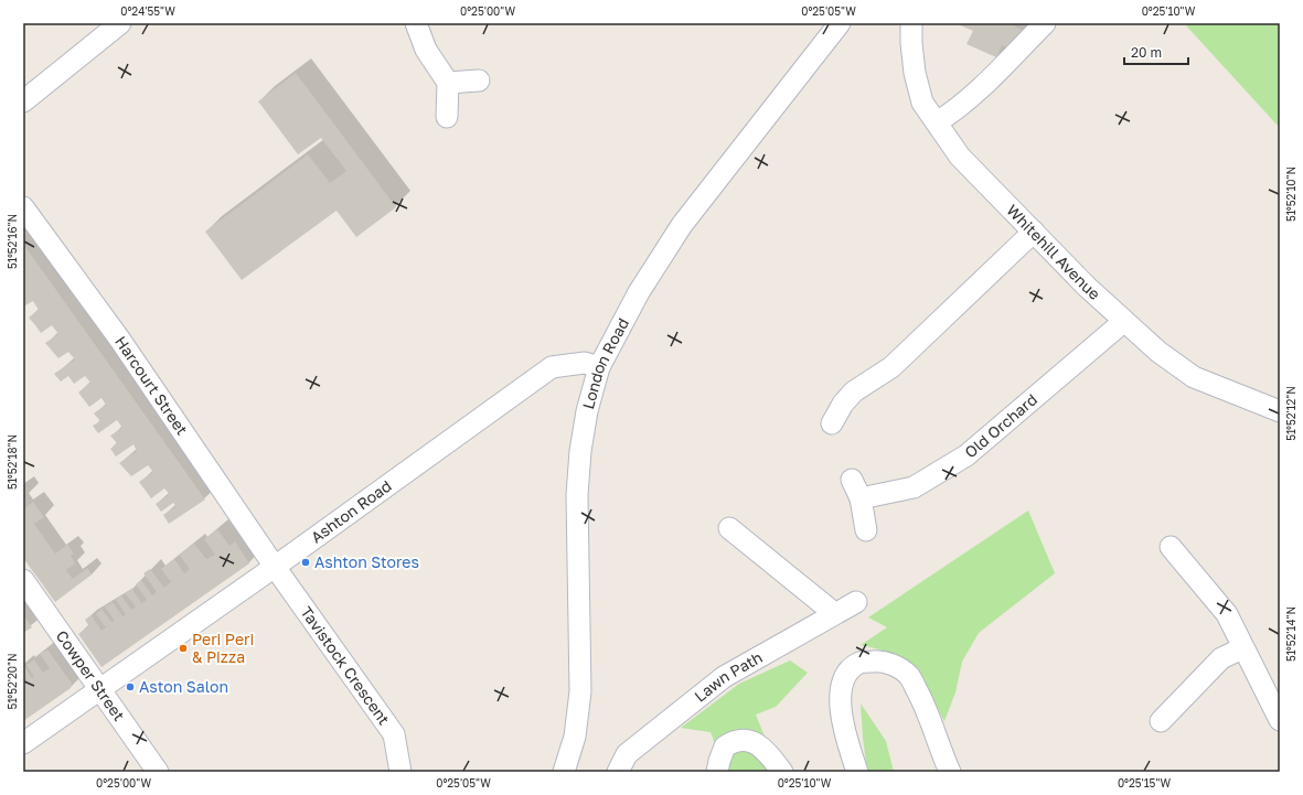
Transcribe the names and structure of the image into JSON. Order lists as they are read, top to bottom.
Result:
{
  "streets": {
    "street": [
      "Whitehill Avenue",
      "London Road",
      "Harcourt Street",
      "Old Orchard",
      "Ashton Road",
      "Tavistock Crescent",
      "Cowper Street",
      "Lawn Path"
    ]
  },
  "crossings": [
    ["Whitehill Avenue", "Old Orchard"],
    ["London Road", "Ashton Road"],
    ["Harcourt Street", "Ashton Road"],
    ["Harcourt Street", "Tavistock Crescent"],
    ["Ashton Road", "Tavistock Crescent"],
    ["Ashton Road", "Cowper Street"]
  ],
  "places": ["Ashton Stores", "Peri Peri & Pizza", "Aston Salon"],
  "scale_bar": "20 m",
  "coordinates": [
    "0°24'55\"W",
    "0°25'00\"W",
    "0°25'05\"W",
    "0°25'10\"W",
    "51°52'10\"N",
    "51°52'16\"N",
    "51°52'12\"N",
    "51°52'18\"N",
    "51°52'14\"N",
    "51°52'20\"N",
    "0°25'15\"W"
  ]
}
